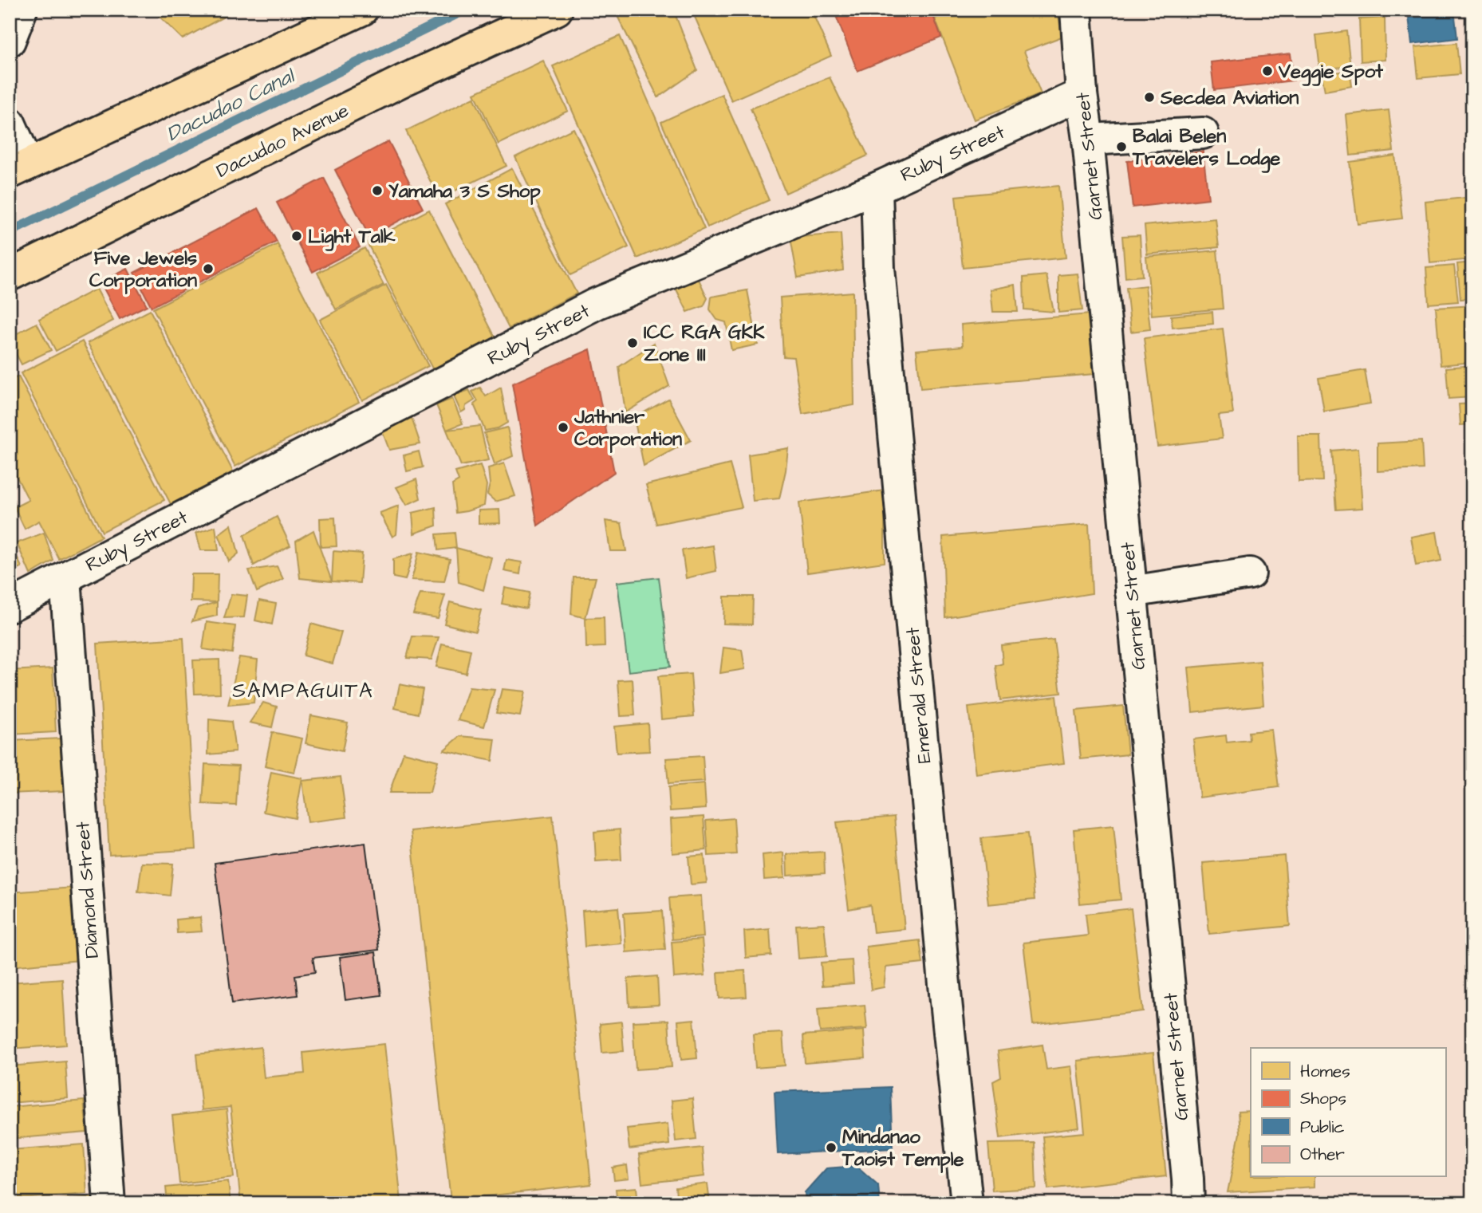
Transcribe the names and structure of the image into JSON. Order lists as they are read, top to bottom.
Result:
{
  "streets": {
    "main road": ["Dacudao Avenue"],
    "street": [
      "Ruby Street",
      "Garnet Street",
      "Emerald Street",
      "Diamond Street"
    ]
  },
  "crossings": [
    ["Ruby Street", "Garnet Street"],
    ["Ruby Street", "Emerald Street"],
    ["Ruby Street", "Diamond Street"]
  ],
  "districts": ["SAMPAGUITA"],
  "water": ["Dacudao Canal"],
  "places": [
    "Veggie Spot",
    "Secdea Aviation",
    "Balai Belen Travelers Lodge",
    "Yamaha 3 S Shop",
    "Light Talk",
    "Five Jewels Corporation",
    "ICC RGA GKK Zone III",
    "Jathnier Corporation",
    "Mindanao Taoist Temple"
  ],
  "legend": [
    "Homes",
    "Shops",
    "Public",
    "Other"
  ]
}
